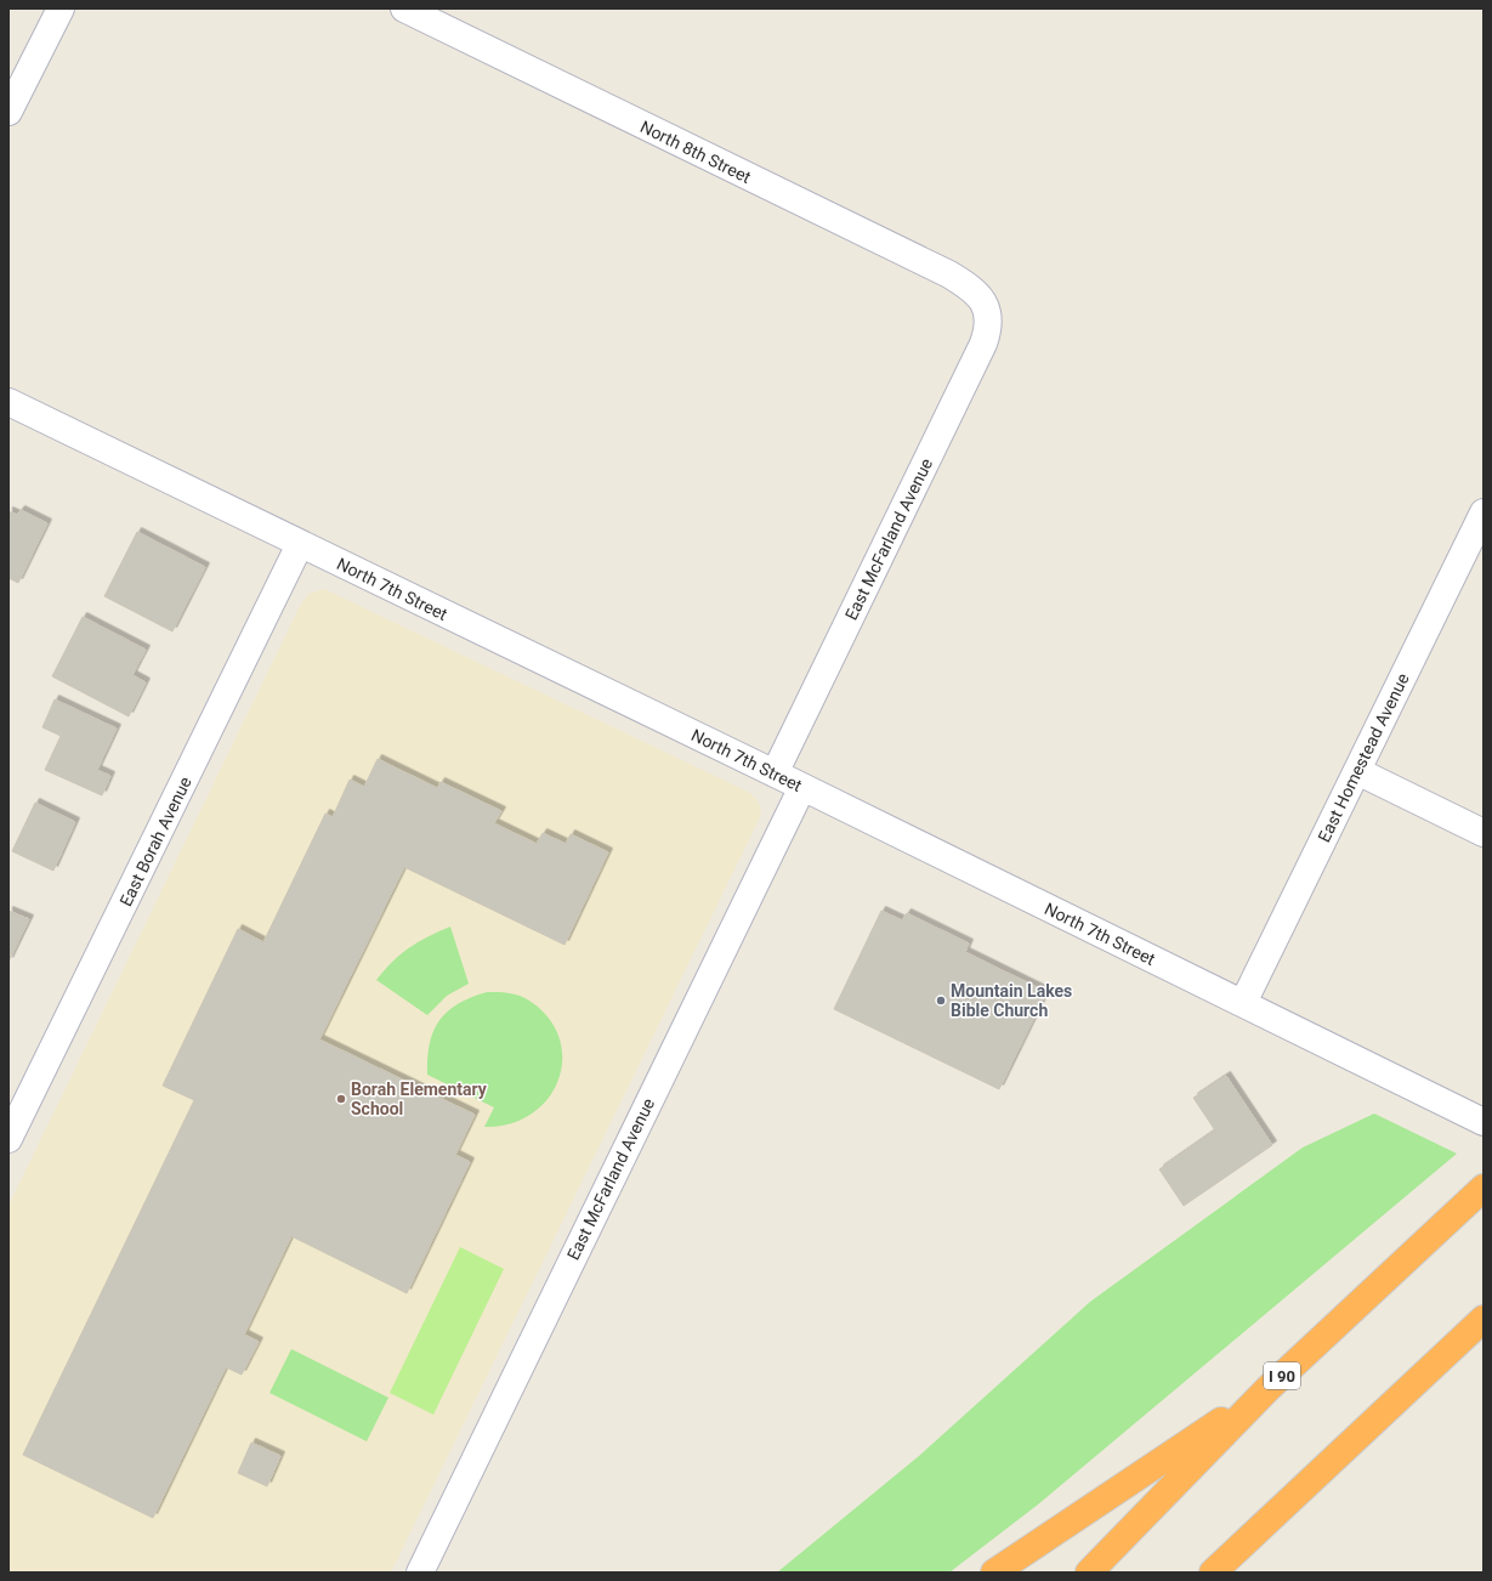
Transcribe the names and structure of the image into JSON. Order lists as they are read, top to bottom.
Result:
{
  "streets": {
    "highway": ["I 90"],
    "street": [
      "North 8th Street",
      "East McFarland Avenue",
      "North 7th Street",
      "East Homestead Avenue",
      "East Borah Avenue"
    ]
  },
  "crossings": [
    ["North 8th Street", "East McFarland Avenue"],
    ["East McFarland Avenue", "North 7th Street"],
    ["North 7th Street", "East Homestead Avenue"],
    ["North 7th Street", "East Borah Avenue"]
  ],
  "places": ["Mountain Lakes Bible Church", "Borah Elementary School"]
}
